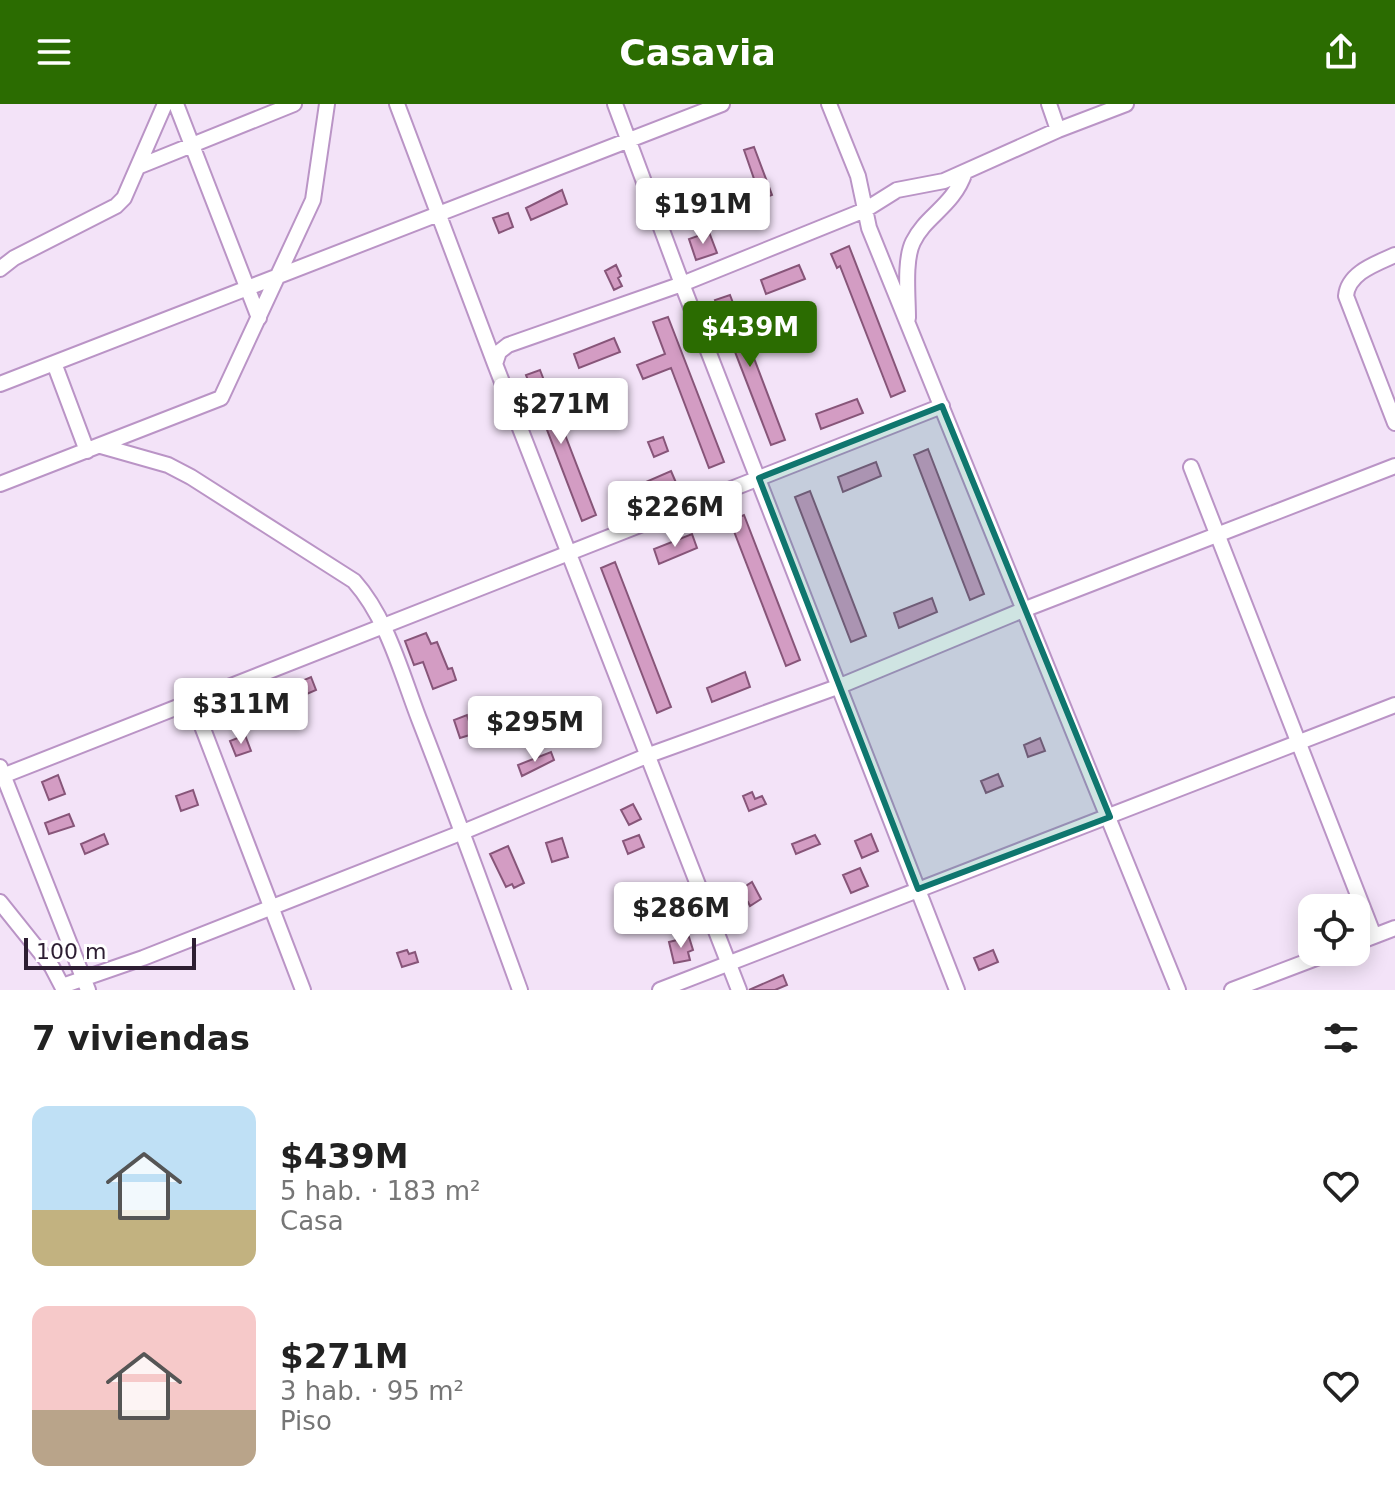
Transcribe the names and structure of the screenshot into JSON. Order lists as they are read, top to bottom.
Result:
{
  "scale_bar": "100 m",
  "page": {
    "header": "Casavia",
    "price": [
      "$191M",
      "$439M",
      "$271M",
      "$226M",
      "$311M",
      "$295M",
      "$286M"
    ],
    "scale": "100 m",
    "heading": "7 viviendas",
    "list": [
      {
        "name": "$439M",
        "note": "5 hab. · 183 m² · Casa"
      },
      {
        "name": "$271M",
        "note": "3 hab. · 95 m² · Piso"
      }
    ]
  }
}
